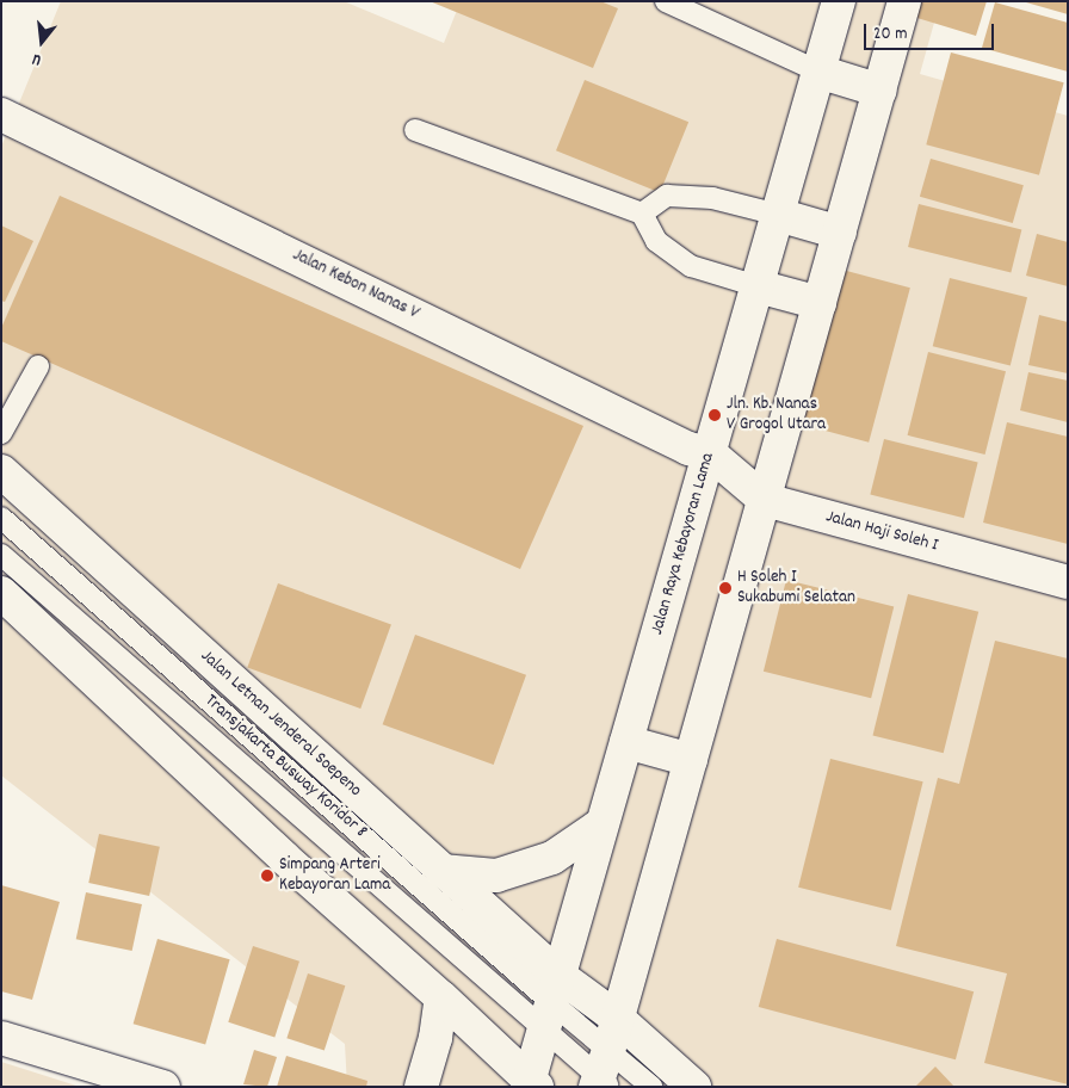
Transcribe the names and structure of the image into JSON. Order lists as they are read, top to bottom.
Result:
{
  "streets": {
    "main road": [
      "Jalan Kebon Nanas V",
      "Jalan Haji Soleh I",
      "Jalan Raya Kebayoran Lama",
      "Jalan Letnan Jenderal Soepeno"
    ],
    "lane": ["Transjakarta Busway Koridor 8"]
  },
  "crossings": [
    ["Jalan Kebon Nanas V", "Jalan Haji Soleh I"],
    ["Jalan Kebon Nanas V", "Jalan Raya Kebayoran Lama"],
    ["Jalan Haji Soleh I", "Jalan Raya Kebayoran Lama"],
    ["Jalan Raya Kebayoran Lama", "Jalan Letnan Jenderal Soepeno"],
    ["Jalan Raya Kebayoran Lama", "Transjakarta Busway Koridor 8"],
    ["Jalan Letnan Jenderal Soepeno", "Transjakarta Busway Koridor 8"]
  ],
  "places": ["Jln. Kb. Nanas V Grogol Utara", "H Soleh I Sukabumi Selatan", "Simpang Arteri Kebayoran Lama"],
  "scale_bar": "20 m",
  "north": "bottom"
}
